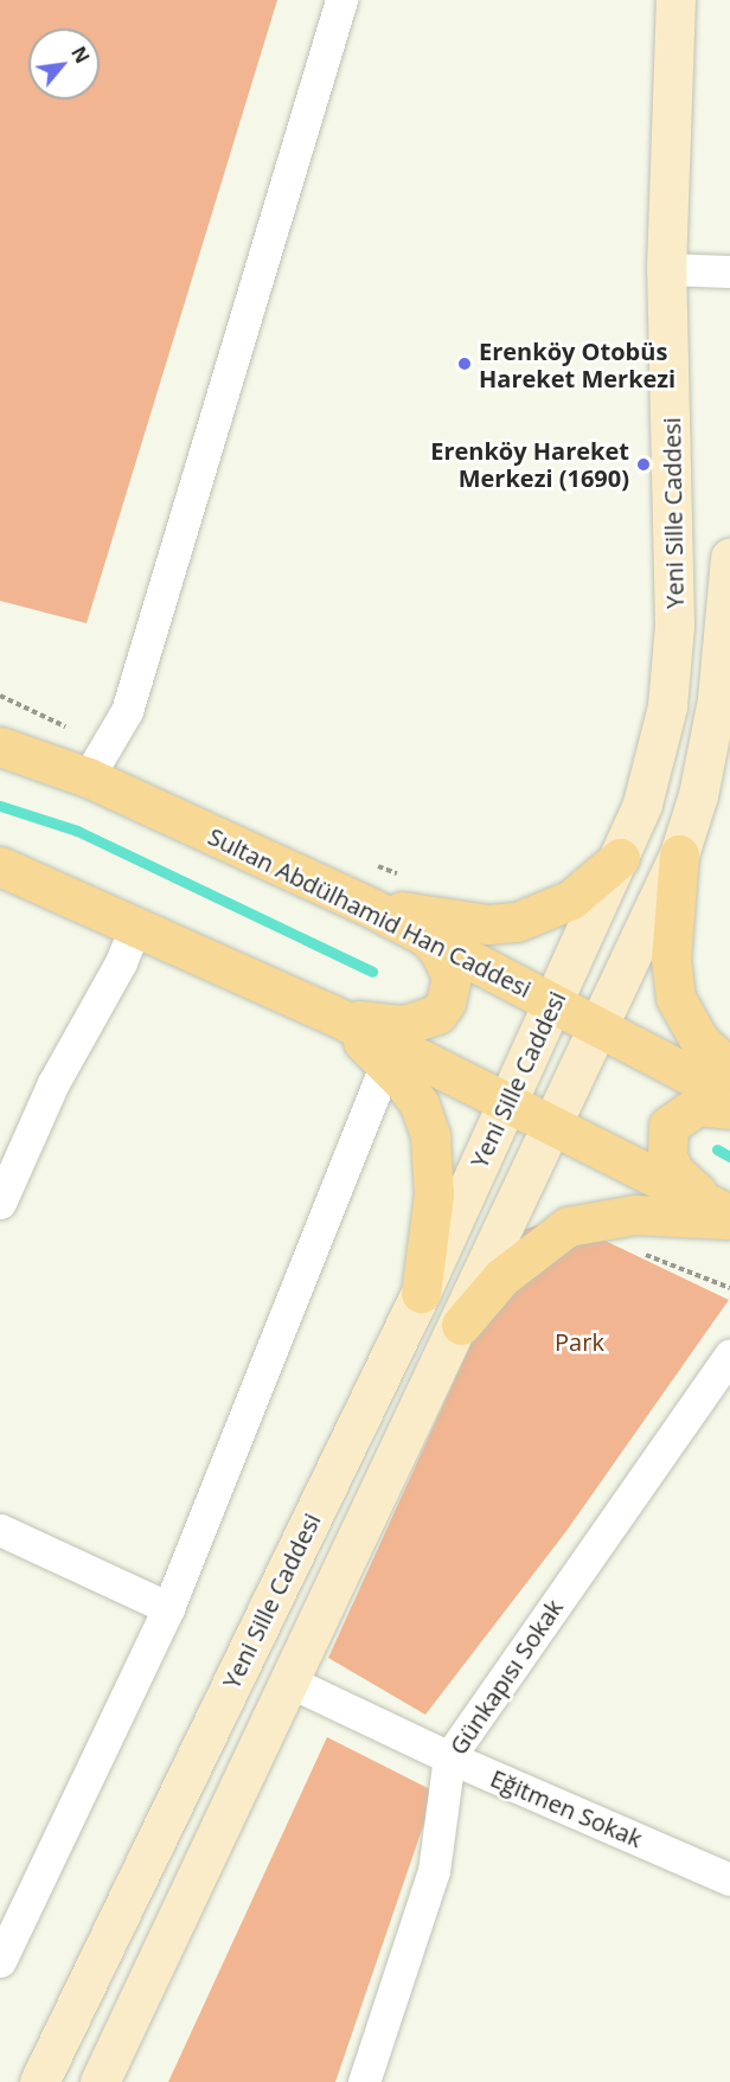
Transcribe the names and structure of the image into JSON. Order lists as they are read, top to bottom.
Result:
{
  "streets": {
    "main road": ["Yeni Sille Caddesi", "Sultan Abdülhamid Han Caddesi"],
    "street": ["Günkapısı Sokak", "Eğitmen Sokak"]
  },
  "crossings": [
    ["Yeni Sille Caddesi", "Sultan Abdülhamid Han Caddesi"],
    ["Günkapısı Sokak", "Eğitmen Sokak"]
  ],
  "parks": ["Park"],
  "places": ["Erenköy Otobüs Hareket Merkezi", "Erenköy Hareket Merkezi (1690)"],
  "north": "top right"
}
